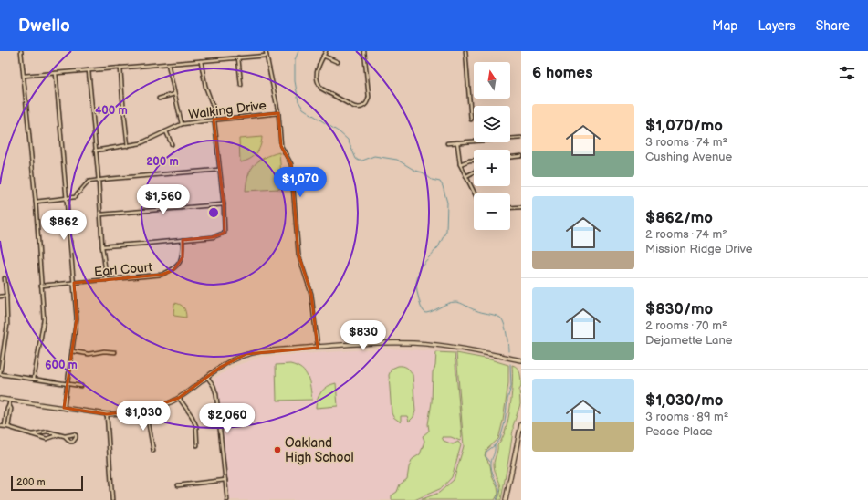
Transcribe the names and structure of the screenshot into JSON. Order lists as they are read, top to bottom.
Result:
{
  "streets": {
    "street": ["Walking Drive", "Earl Court"]
  },
  "places": ["Oakland High School"],
  "scale_bar": "200 m",
  "north": "top",
  "page": {
    "header": "Dwello",
    "nav": ["Map", "Layers", "Share"],
    "heading": "6 homes",
    "map_buttons": ["+", "−"],
    "list": [
      {
        "name": "$1,070/mo",
        "note": "3 rooms · 74 m² · Cushing Avenue"
      },
      {
        "name": "$862/mo",
        "note": "2 rooms · 74 m² · Mission Ridge Drive"
      },
      {
        "name": "$830/mo",
        "note": "2 rooms · 70 m² · Dejarnette Lane"
      },
      {
        "name": "$1,030/mo",
        "note": "3 rooms · 89 m² · Peace Place"
      }
    ],
    "price": [
      "$1,070",
      "$1,560",
      "$862",
      "$830",
      "$1,030",
      "$2,060"
    ],
    "scale": "200 m"
  },
  "rings": ["400 m", "200 m", "600 m"]
}
